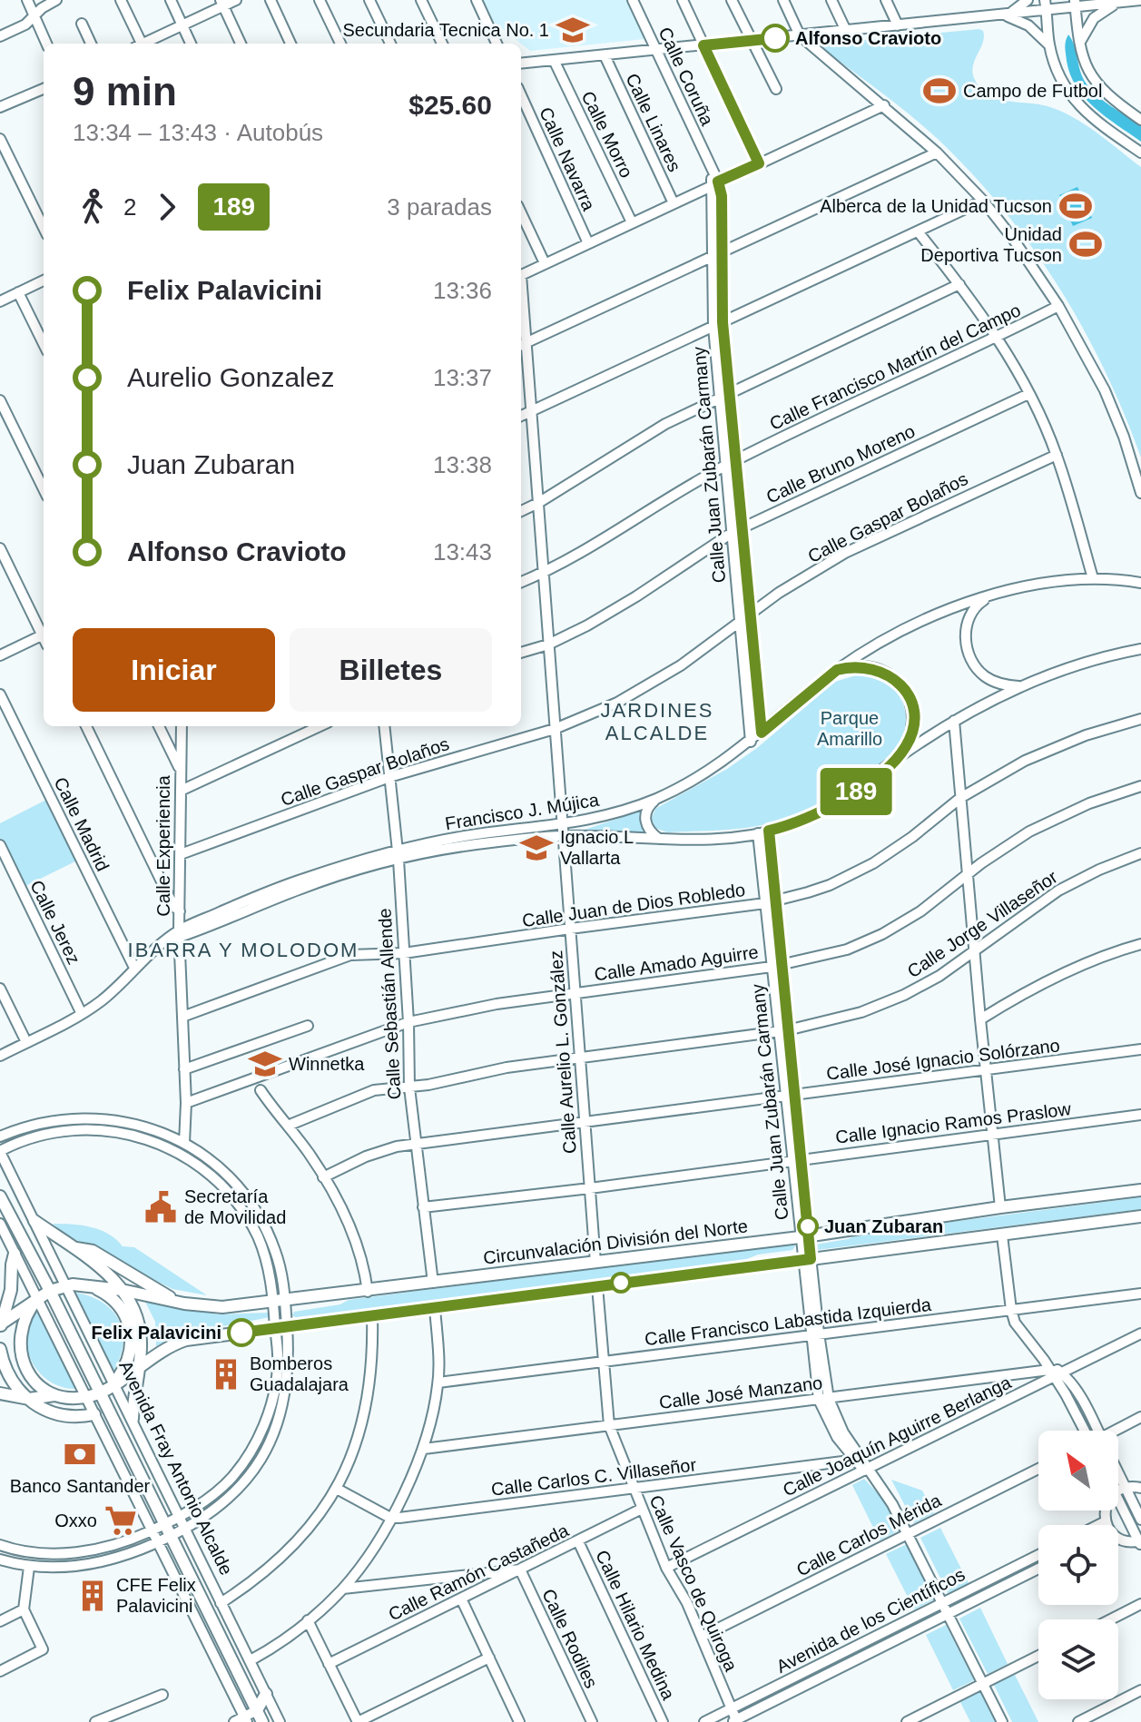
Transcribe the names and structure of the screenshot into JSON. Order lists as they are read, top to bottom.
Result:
{
  "streets": {
    "main road": ["Circunvalación División del Norte", "Avenida Fray Antonio Alcalde"],
    "street": [
      "Calle Coruña",
      "Calle Linares",
      "Calle Morro",
      "Calle Navarra",
      "Calle Francisco Martín del Campo",
      "Calle Bruno Moreno",
      "Calle Juan Zubarán Carmany",
      "Calle Gaspar Bolaños",
      "Francisco J. Mújica",
      "Calle Madrid",
      "Calle Experiencia",
      "Calle Juan de Dios Robledo",
      "Calle Jerez",
      "Calle Jorge Villaseñor",
      "Calle Amado Aguirre",
      "Calle Sebastián Allende",
      "Calle Aurelio L. González",
      "Calle José Ignacio Solórzano",
      "Calle Ignacio Ramos Praslow",
      "Calle Francisco Labastida Izquierda",
      "Calle José Manzano",
      "Calle Joaquín Aguirre Berlanga",
      "Calle Carlos C. Villaseñor",
      "Calle Carlos Mérida",
      "Calle Ramón Castañeda",
      "Calle Vasco de Quiroga",
      "Avenida de los Científicos",
      "Calle Hilario Medina",
      "Calle Rodiles"
    ]
  },
  "crossings": [
    ["Calle Coruña", "Calle Juan Zubarán Carmany"],
    ["Calle Francisco Martín del Campo", "Calle Juan Zubarán Carmany"],
    ["Calle Francisco Martín del Campo", "Calle Aurelio L. González"],
    ["Calle Bruno Moreno", "Calle Juan Zubarán Carmany"],
    ["Calle Bruno Moreno", "Calle Aurelio L. González"],
    ["Calle Juan Zubarán Carmany", "Calle Gaspar Bolaños"],
    ["Calle Juan Zubarán Carmany", "Francisco J. Mújica"],
    ["Calle Juan Zubarán Carmany", "Calle Juan de Dios Robledo"],
    ["Calle Juan Zubarán Carmany", "Calle Jorge Villaseñor"],
    ["Calle Juan Zubarán Carmany", "Calle Amado Aguirre"],
    ["Calle Juan Zubarán Carmany", "Calle José Ignacio Solórzano"],
    ["Calle Juan Zubarán Carmany", "Calle Ignacio Ramos Praslow"],
    ["Calle Juan Zubarán Carmany", "Circunvalación División del Norte"],
    ["Calle Juan Zubarán Carmany", "Calle Francisco Labastida Izquierda"],
    ["Calle Juan Zubarán Carmany", "Calle José Manzano"],
    ["Calle Juan Zubarán Carmany", "Calle Joaquín Aguirre Berlanga"],
    ["Calle Juan Zubarán Carmany", "Calle Carlos C. Villaseñor"],
    ["Calle Juan Zubarán Carmany", "Calle Carlos Mérida"],
    ["Calle Juan Zubarán Carmany", "Avenida de los Científicos"],
    ["Calle Gaspar Bolaños", "Calle Experiencia"],
    ["Calle Gaspar Bolaños", "Calle Sebastián Allende"],
    ["Calle Gaspar Bolaños", "Calle Aurelio L. González"],
    ["Francisco J. Mújica", "Calle Experiencia"],
    ["Francisco J. Mújica", "Calle Sebastián Allende"],
    ["Francisco J. Mújica", "Calle Aurelio L. González"],
    ["Calle Experiencia", "Calle Juan de Dios Robledo"],
    ["Calle Experiencia", "Calle Amado Aguirre"],
    ["Calle Juan de Dios Robledo", "Calle Sebastián Allende"],
    ["Calle Juan de Dios Robledo", "Calle Aurelio L. González"],
    ["Calle Jorge Villaseñor", "Calle Sebastián Allende"],
    ["Calle Jorge Villaseñor", "Calle Aurelio L. González"],
    ["Calle Amado Aguirre", "Calle Sebastián Allende"],
    ["Calle Amado Aguirre", "Calle Aurelio L. González"],
    ["Calle Sebastián Allende", "Calle José Ignacio Solórzano"],
    ["Calle Sebastián Allende", "Calle Ignacio Ramos Praslow"],
    ["Calle Sebastián Allende", "Circunvalación División del Norte"],
    ["Calle Aurelio L. González", "Calle José Ignacio Solórzano"],
    ["Calle Aurelio L. González", "Calle Ignacio Ramos Praslow"],
    ["Calle Aurelio L. González", "Circunvalación División del Norte"],
    ["Circunvalación División del Norte", "Avenida Fray Antonio Alcalde"],
    ["Calle Francisco Labastida Izquierda", "Calle Vasco de Quiroga"],
    ["Calle José Manzano", "Calle Joaquín Aguirre Berlanga"],
    ["Calle José Manzano", "Calle Vasco de Quiroga"],
    ["Calle Joaquín Aguirre Berlanga", "Calle Vasco de Quiroga"],
    ["Calle Carlos C. Villaseñor", "Calle Vasco de Quiroga"],
    ["Calle Carlos Mérida", "Calle Vasco de Quiroga"],
    ["Calle Ramón Castañeda", "Calle Vasco de Quiroga"],
    ["Calle Ramón Castañeda", "Calle Hilario Medina"],
    ["Calle Ramón Castañeda", "Calle Rodiles"],
    ["Calle Vasco de Quiroga", "Avenida de los Científicos"]
  ],
  "districts": ["JARDINES ALCALDE", "IBARRA Y MOLODOM"],
  "parks": ["Parque Amarillo"],
  "places": {
    "school or university": ["Secundaria Tecnica No. 1", "Ignacio L Vallarta", "Winnetka"],
    "other": ["Alfonso Cravioto", "Juan Zubaran", "Felix Palavicini"],
    "sports": ["Campo de Futbol", "Alberca de la Unidad Tucson", "Unidad Deportiva Tucson"],
    "public building": ["Secretaría de Movilidad"],
    "building": ["Bomberos Guadalajara", "CFE Felix Palavicini"],
    "bank": ["Banco Santander"],
    "supermarket": ["Oxxo"]
  },
  "lines": ["bus line 189"],
  "north": "top left",
  "page": {
    "on_map": "189",
    "heading": ["9 min", "13:34 – 13:43 · Autobús", "$25.60"],
    "legs": ["2", "189", "3 paradas"],
    "list": [
      {
        "name": "Felix Palavicini",
        "value": "13:36"
      },
      {
        "name": "Aurelio Gonzalez",
        "value": "13:37"
      },
      {
        "name": "Juan Zubaran",
        "value": "13:38"
      },
      {
        "name": "Alfonso Cravioto",
        "value": "13:43"
      }
    ],
    "buttons": ["Iniciar", "Billetes"]
  }
}
